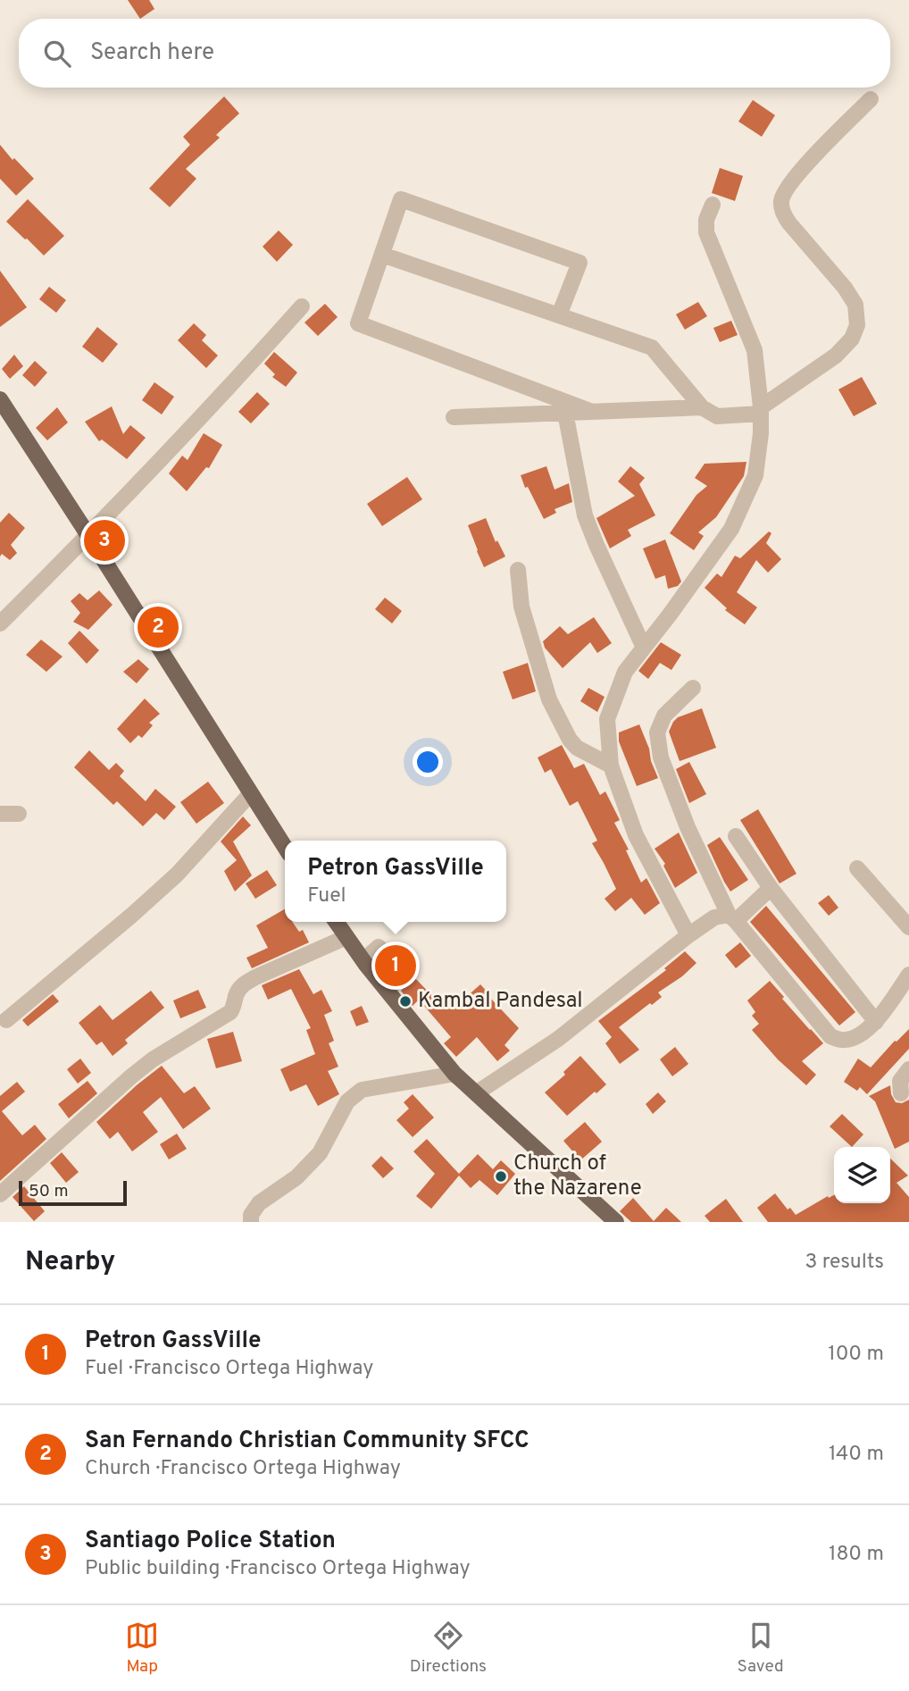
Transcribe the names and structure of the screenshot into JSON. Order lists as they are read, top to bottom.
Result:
{
  "places": ["Kambal Pandesal", "Church of the Nazarene"],
  "scale_bar": "50 m",
  "page": {
    "search": "Search here",
    "pins": ["3", "2", "1"],
    "popup": ["Petron GassVille", "Fuel"],
    "scale": "50 m",
    "heading": ["Nearby", "3 results"],
    "list": [
      {
        "mark": "1",
        "name": "Petron GassVille",
        "note": "Fuel · Francisco Ortega Highway",
        "value": "100 m"
      },
      {
        "mark": "2",
        "name": "San Fernando Christian Community SFCC",
        "note": "Church · Francisco Ortega Highway",
        "value": "140 m"
      },
      {
        "mark": "3",
        "name": "Santiago Police Station",
        "note": "Public building · Francisco Ortega Highway",
        "value": "180 m"
      }
    ],
    "nav": ["Map", "Directions", "Saved"]
  }
}
